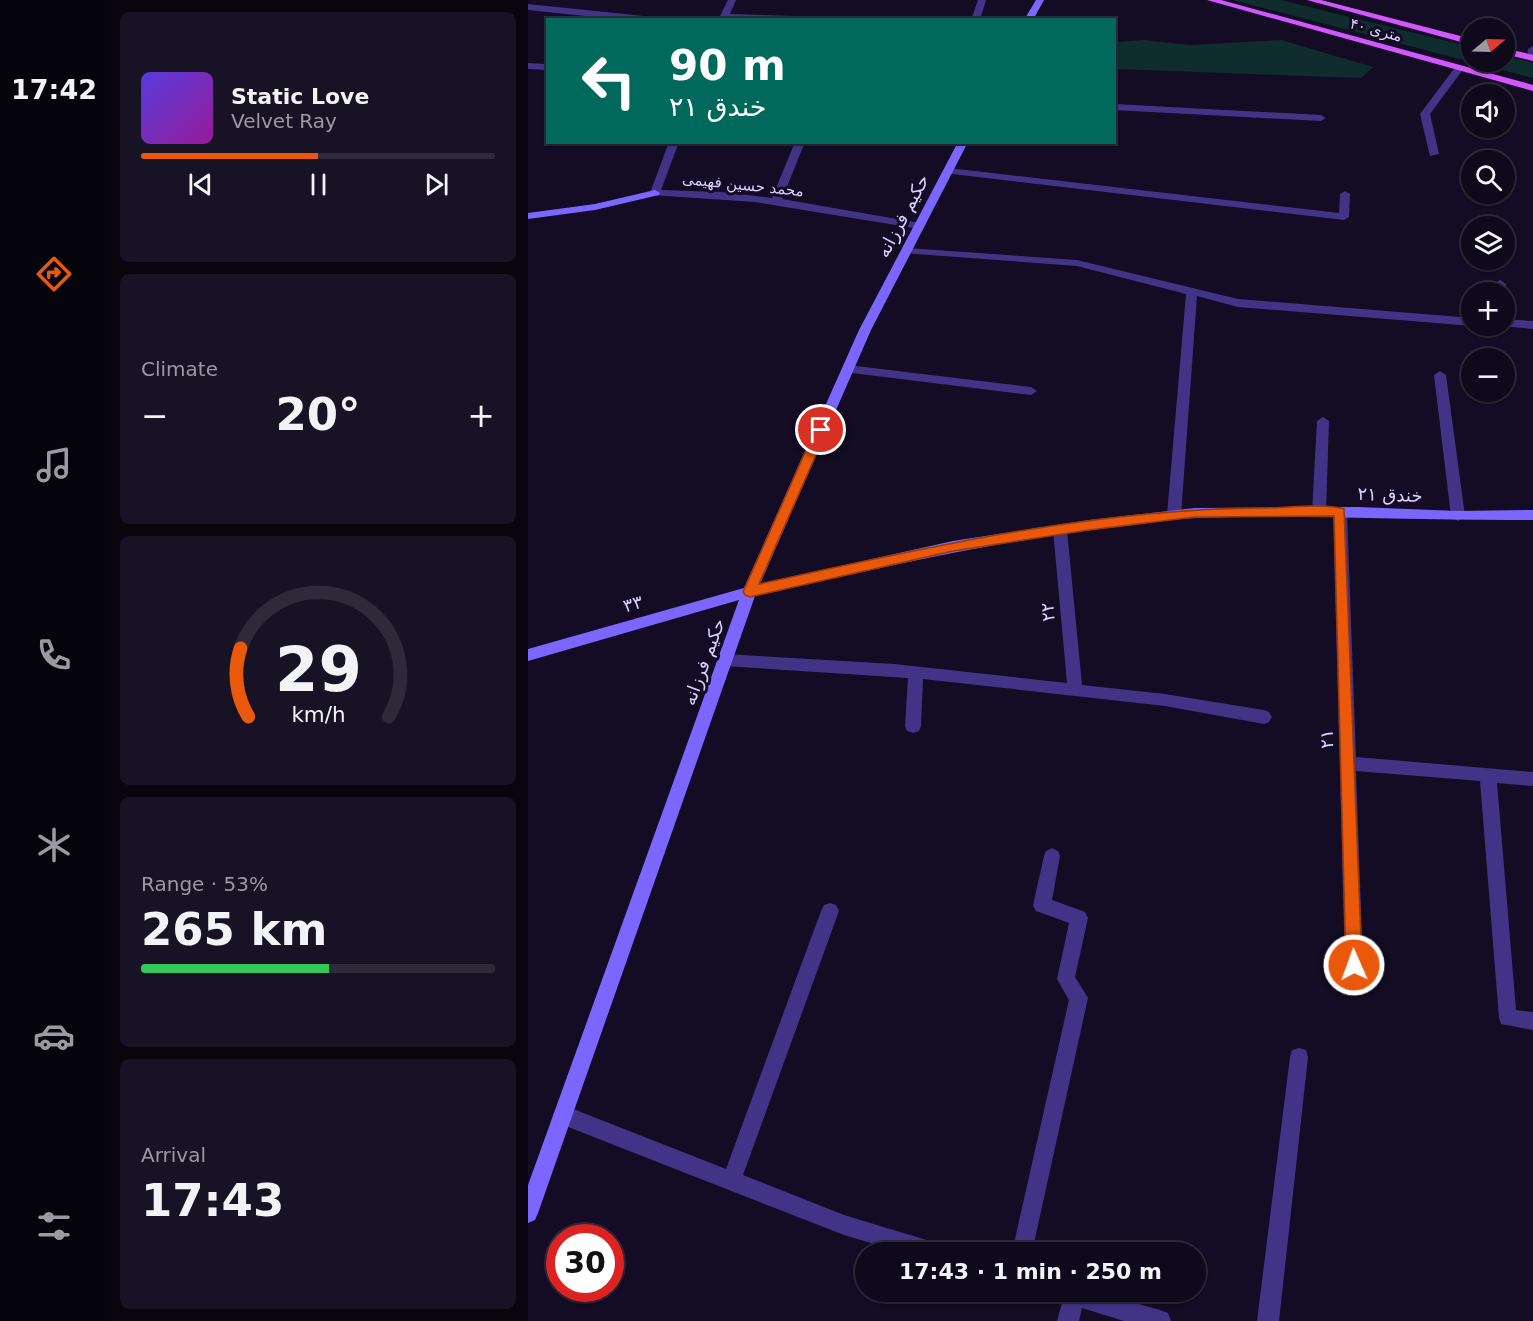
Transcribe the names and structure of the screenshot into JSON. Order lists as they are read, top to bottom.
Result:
{
  "streets": {
    "main road": [
      "۴۰ متری",
      "محمد حسین فهیمی",
      "حکیم فرزانه",
      "۲۱ خندق",
      "۳۳"
    ],
    "street": ["۲۲", "۲۱"]
  },
  "crossings": [
    ["محمد حسین فهیمی", "حکیم فرزانه"],
    ["حکیم فرزانه", "۲۱ خندق"],
    ["حکیم فرزانه", "۳۳"],
    ["۲۱ خندق", "۳۳"],
    ["۲۱ خندق", "۲۲"],
    ["۲۱ خندق", "۲۱"]
  ],
  "north": "right",
  "page": {
    "tabs": "17:42",
    "map_buttons": ["+", "−"],
    "turn": ["90 m", "۲۱ خندق"],
    "song": ["Static Love", "Velvet Ray"],
    "tile": [
      "Climate",
      ["Range · 53%", "265 km"],
      ["Arrival", "17:43"]
    ],
    "heat": ["−", "20°", "+"],
    "limit": "30",
    "trip": "17:43 · 1 min · 250 m",
    "gauge": ["29", "km/h"]
  }
}
